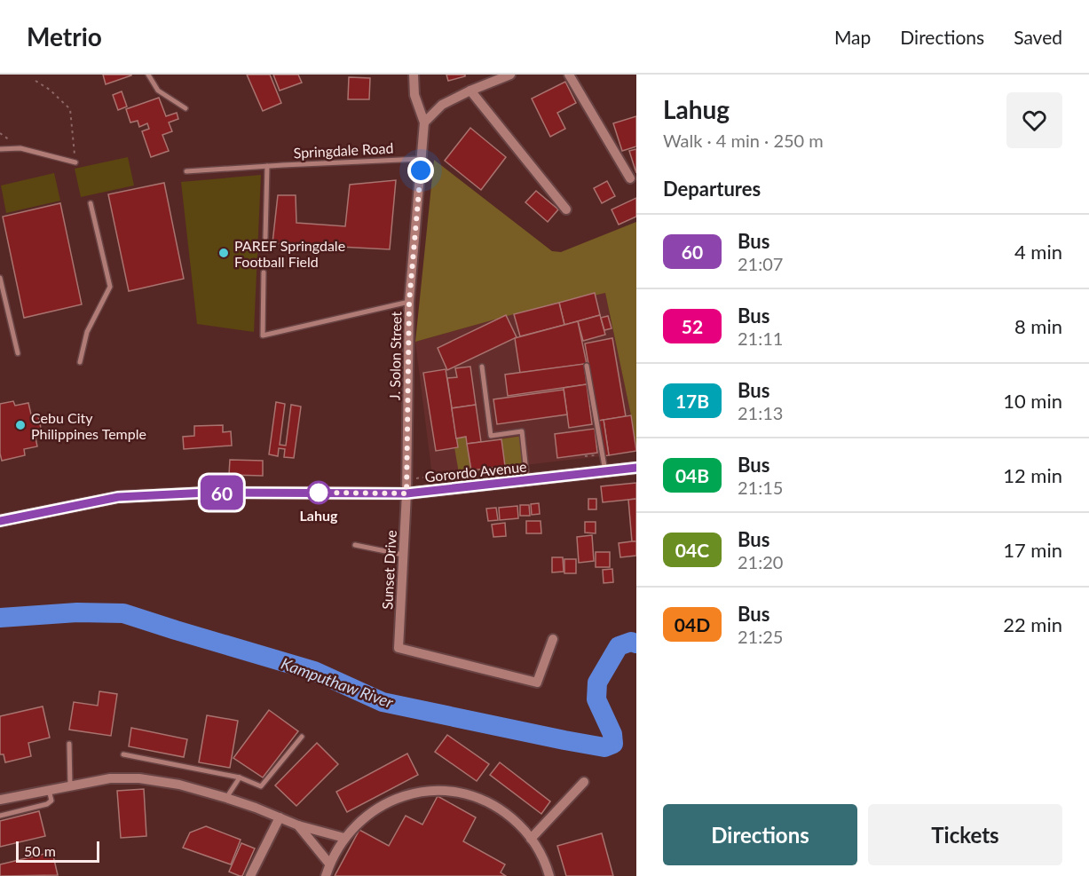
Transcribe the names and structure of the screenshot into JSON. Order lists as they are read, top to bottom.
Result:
{
  "streets": {
    "main road": ["Gorordo Avenue"],
    "street": ["J. Solon Street", "Sunset Drive"],
    "lane": ["Springdale Road"]
  },
  "crossings": [
    ["Springdale Road", "J. Solon Street"],
    ["J. Solon Street", "Gorordo Avenue"],
    ["J. Solon Street", "Sunset Drive"],
    ["Gorordo Avenue", "Sunset Drive"]
  ],
  "water": ["Kamputhaw River"],
  "places": ["PAREF Springdale Football Field", "Cebu City Philippines Temple", "Lahug"],
  "lines": ["bus line 60"],
  "scale_bar": "50 m",
  "page": {
    "header": "Metrio",
    "nav": ["Map", "Directions", "Saved"],
    "on_map": "60",
    "heading": [
      ["Lahug", "Walk · 4 min · 250 m"],
      "Departures"
    ],
    "list": [
      {
        "mark": "60",
        "name": "Bus",
        "note": "21:07",
        "value": "4 min"
      },
      {
        "mark": "52",
        "name": "Bus",
        "note": "21:11",
        "value": "8 min"
      },
      {
        "mark": "17B",
        "name": "Bus",
        "note": "21:13",
        "value": "10 min"
      },
      {
        "mark": "04B",
        "name": "Bus",
        "note": "21:15",
        "value": "12 min"
      },
      {
        "mark": "04C",
        "name": "Bus",
        "note": "21:20",
        "value": "17 min"
      },
      {
        "mark": "04D",
        "name": "Bus",
        "note": "21:25",
        "value": "22 min"
      }
    ],
    "buttons": ["Directions", "Tickets"],
    "scale": "50 m"
  }
}
